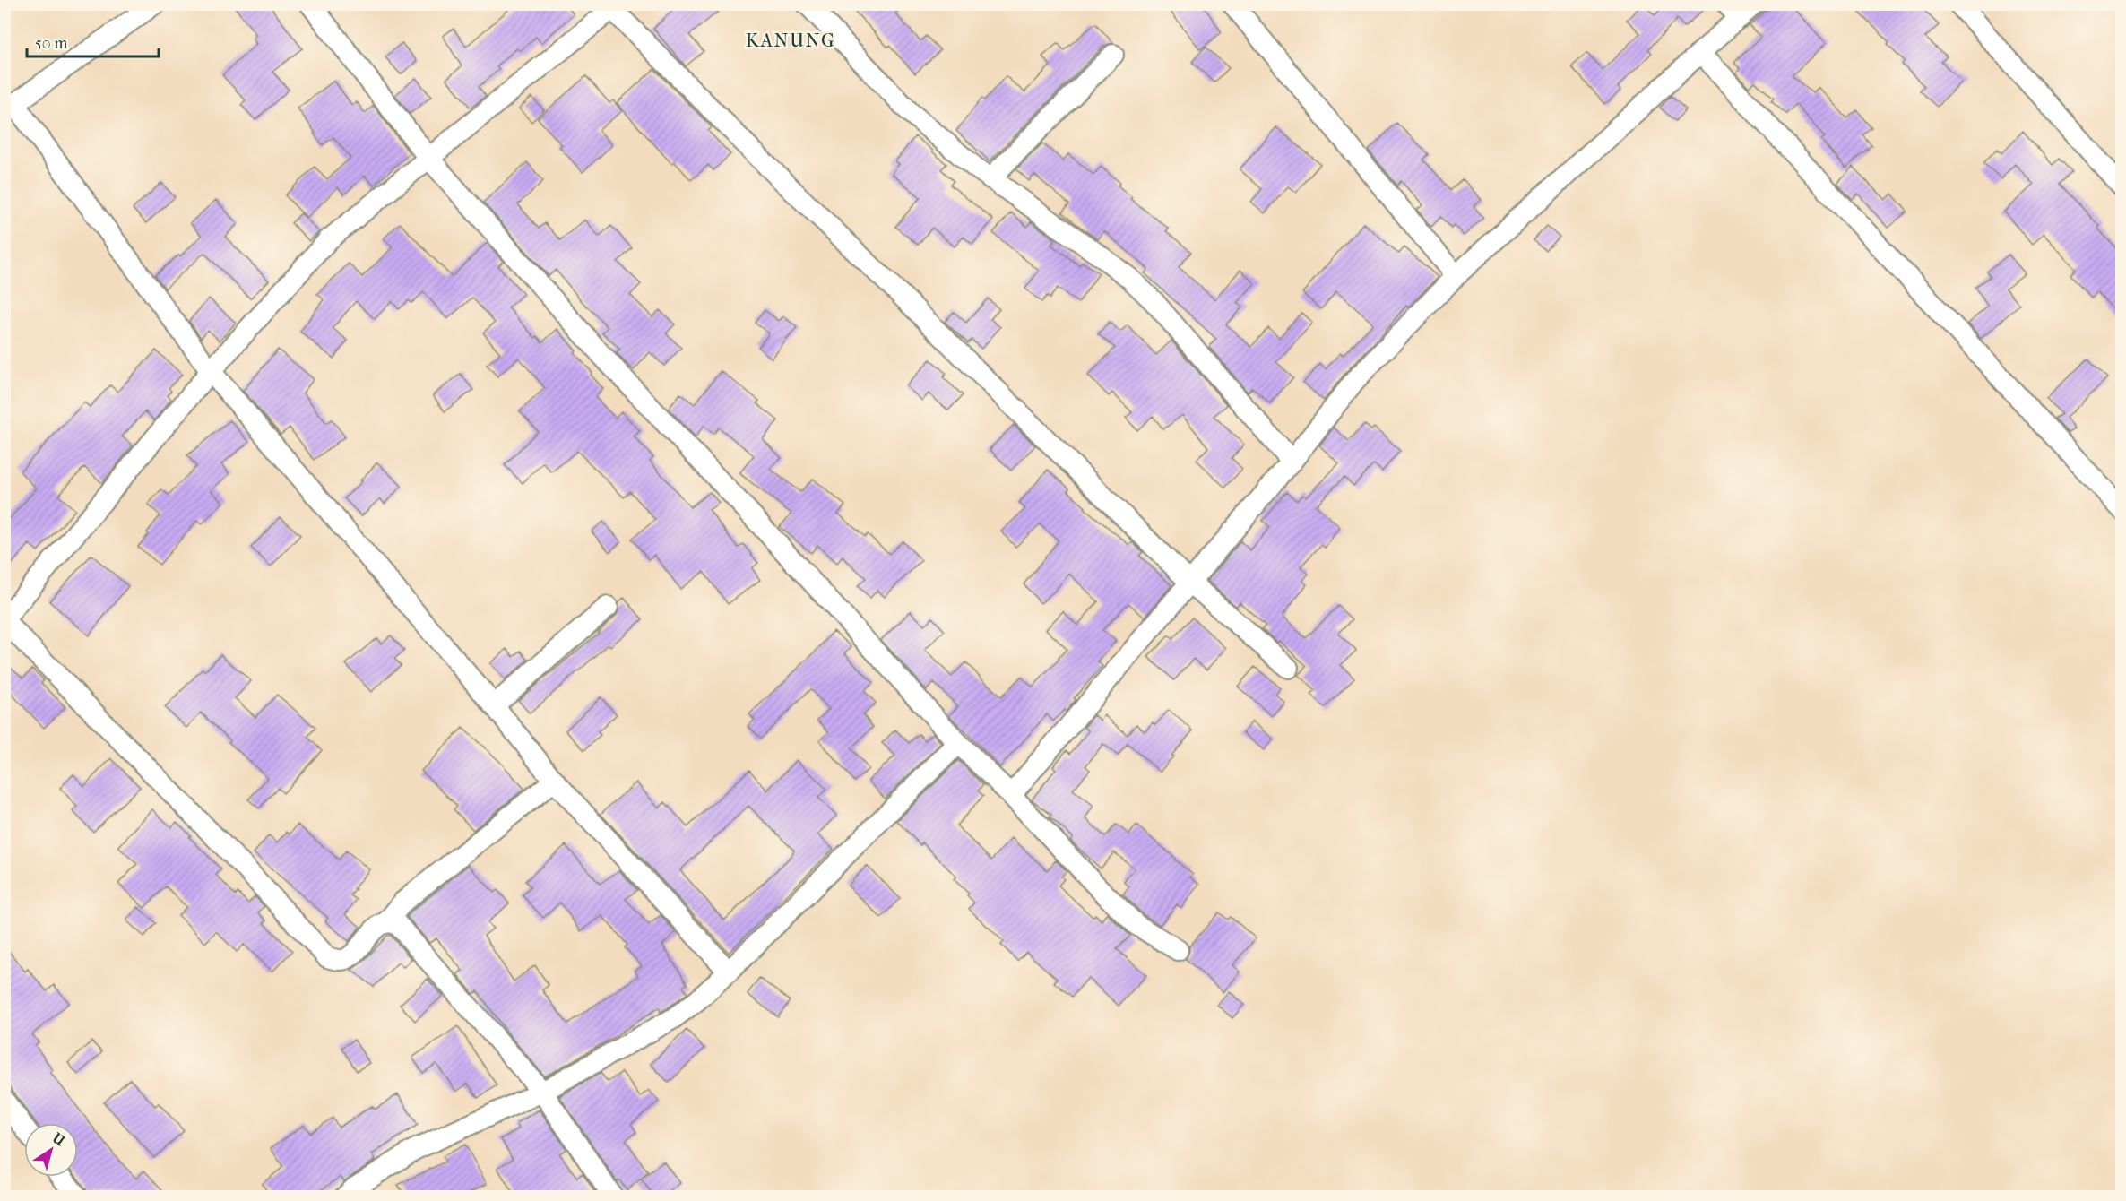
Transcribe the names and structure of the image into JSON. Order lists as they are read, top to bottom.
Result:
{
  "districts": ["KANUNG"],
  "scale_bar": "50 m",
  "north": "top right"
}
